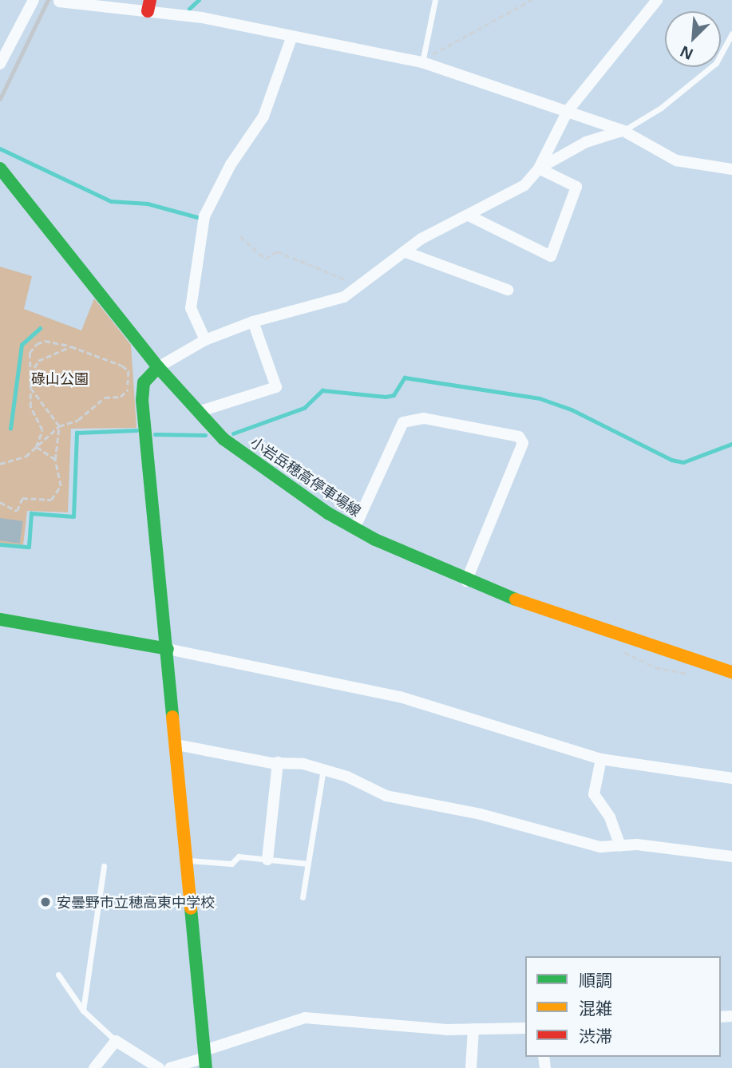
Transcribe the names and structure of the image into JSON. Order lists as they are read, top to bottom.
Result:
{
  "streets": {
    "main road": ["小岩岳穂高停車場線"]
  },
  "parks": ["碌山公園"],
  "places": ["安曇野市立穂高東中学校"],
  "legend": ["順調", "混雑", "渋滞"],
  "north": "bottom left"
}
